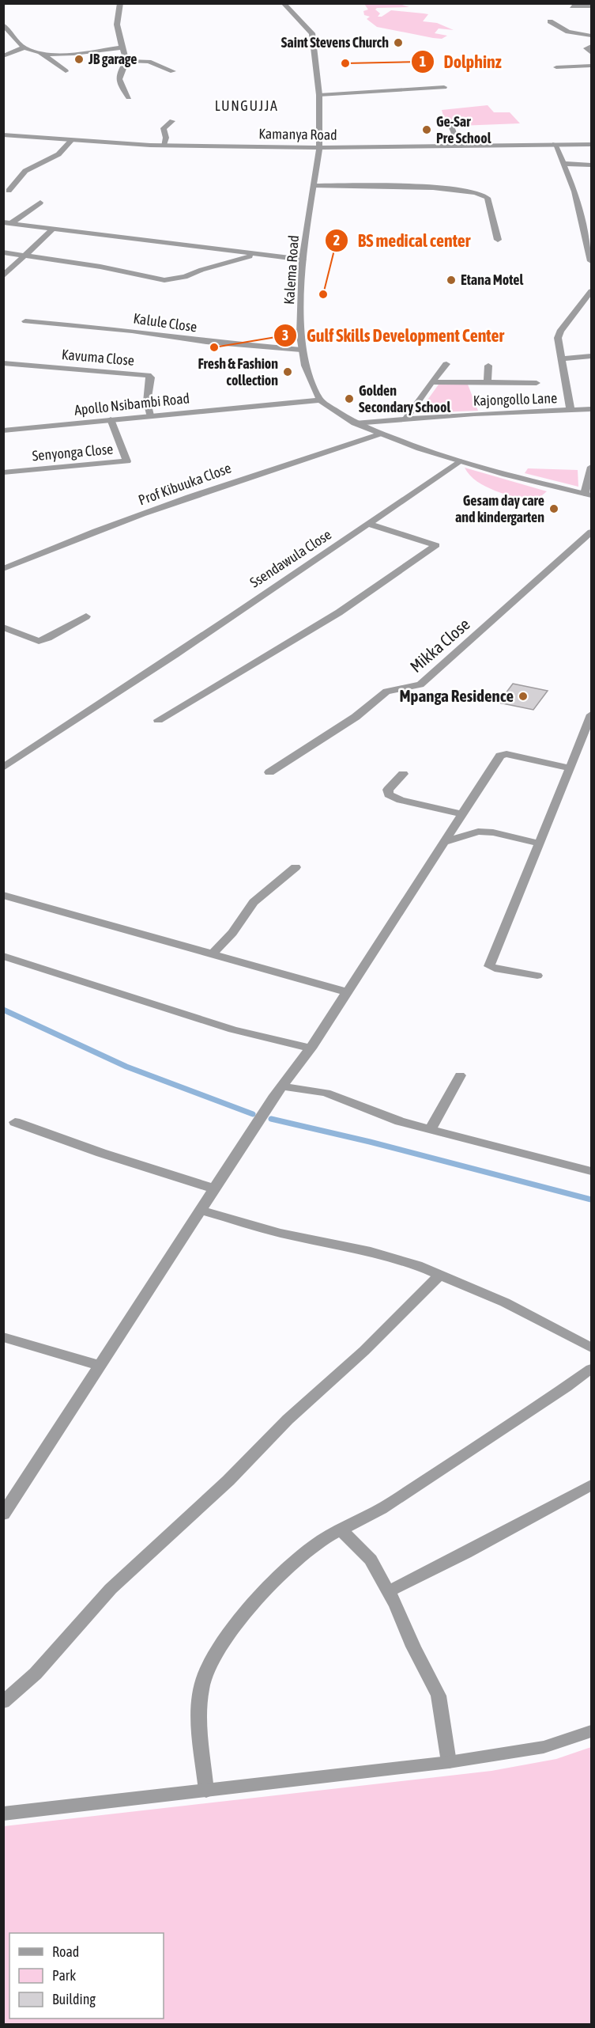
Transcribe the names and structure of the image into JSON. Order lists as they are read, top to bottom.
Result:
{
  "streets": {
    "street": [
      "Kamanya Road",
      "Kalema Road",
      "Kalule Close",
      "Kavuma Close",
      "Kajongollo Lane",
      "Apollo Nsibambi Road",
      "Senyonga Close",
      "Prof Kibuuka Close",
      "Ssendawula Close",
      "Mikka Close"
    ]
  },
  "crossings": [
    ["Kamanya Road", "Kalema Road"],
    ["Kalema Road", "Kalule Close"],
    ["Kalema Road", "Apollo Nsibambi Road"],
    ["Kavuma Close", "Apollo Nsibambi Road"],
    ["Apollo Nsibambi Road", "Senyonga Close"]
  ],
  "districts": ["LUNGUJJA"],
  "places": [
    "Saint Stevens Church",
    "JB garage",
    "Dolphinz",
    "Ge-Sar Pre School",
    "Etana Motel",
    "BS medical center",
    "Gulf Skills Development Center",
    "Fresh & Fashion collection",
    "Golden Secondary School",
    "Gesam day care and kindergarten",
    "Mpanga Residence"
  ],
  "legend": ["Road", "Park", "Building"]
}
